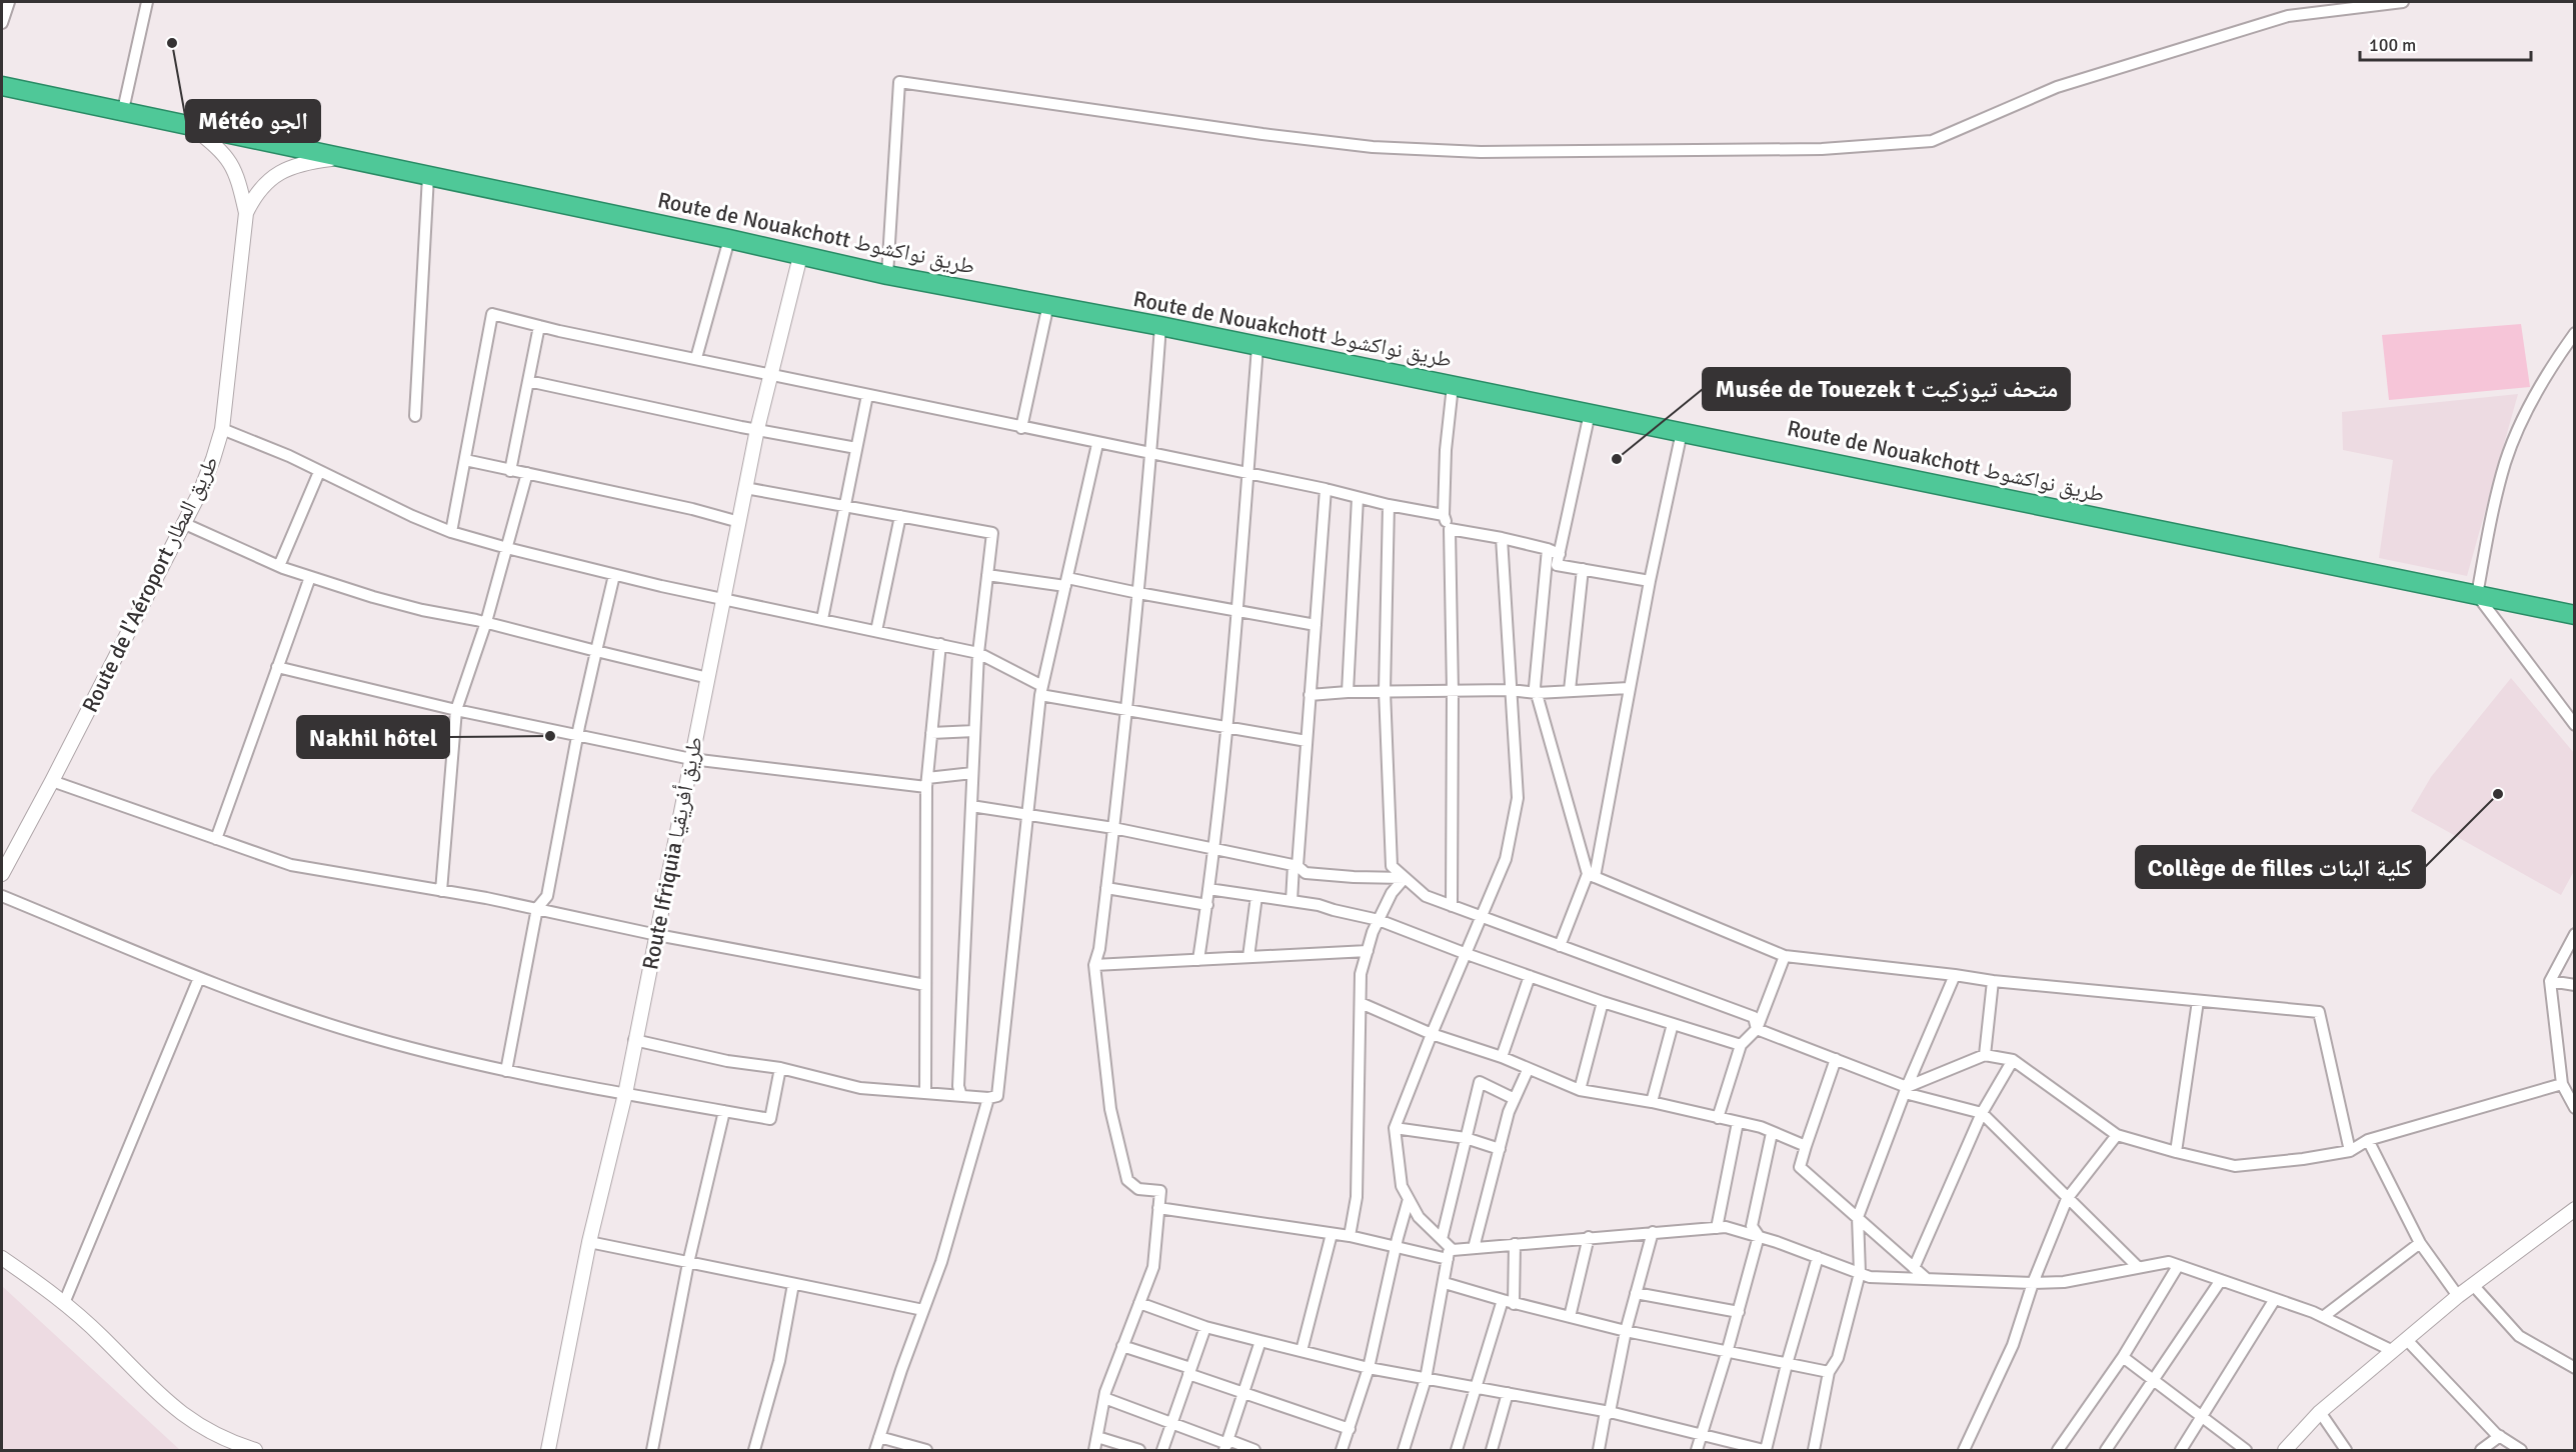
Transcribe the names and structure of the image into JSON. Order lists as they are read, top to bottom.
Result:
{
  "streets": {
    "highway": ["Route de Nouakchott طريق نواكشوط"],
    "street": ["Route de l'Aéroport طريق المطار", "Route Ifriquia طريق أفريقيا"]
  },
  "crossings": [
    ["Route de Nouakchott طريق نواكشوط", "Route de l'Aéroport طريق المطار"],
    ["Route de Nouakchott طريق نواكشوط", "Route Ifriquia طريق أفريقيا"]
  ],
  "places": [
    "Météo الجو",
    "Musée de Touezek t متحف تيوزكيت",
    "Nakhil hôtel",
    "Collège de filles كلية البنات"
  ],
  "scale_bar": "100 m"
}
